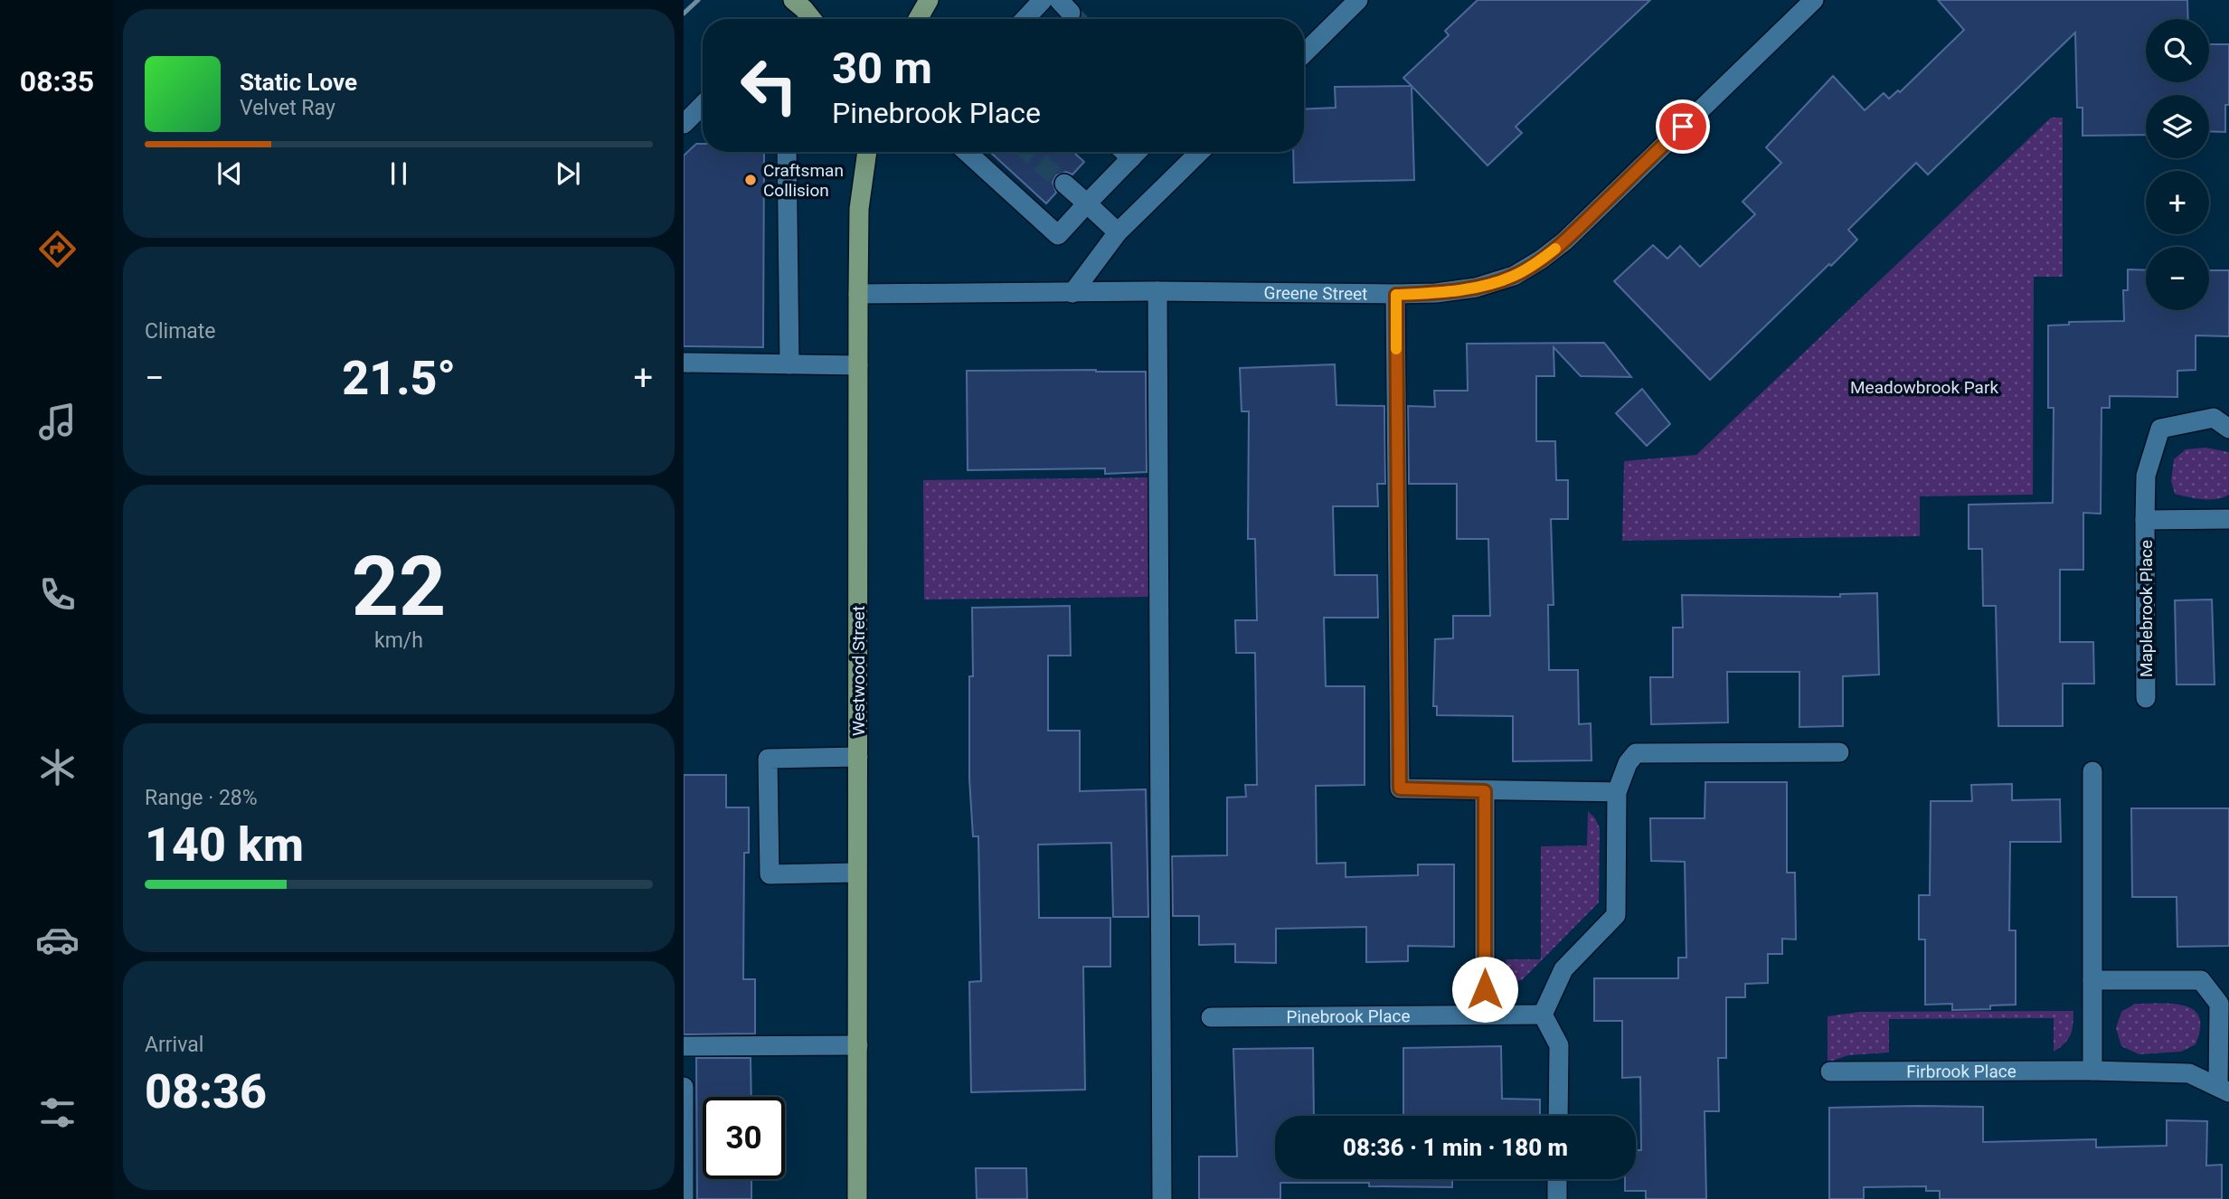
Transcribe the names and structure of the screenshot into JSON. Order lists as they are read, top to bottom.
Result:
{
  "streets": {
    "main road": ["Westwood Street"],
    "street": [
      "Greene Street",
      "Maplebrook Place",
      "Pinebrook Place",
      "Firbrook Place"
    ]
  },
  "crossings": [
    ["Greene Street", "Westwood Street"]
  ],
  "parks": ["Meadowbrook Park"],
  "places": ["Craftsman Collision"],
  "page": {
    "tabs": "08:35",
    "map_buttons": ["+", "−"],
    "turn": ["30 m", "Pinebrook Place"],
    "song": ["Static Love", "Velvet Ray"],
    "tile": [
      "Climate",
      ["22", "km/h"],
      ["Range · 28%", "140 km"],
      ["Arrival", "08:36"]
    ],
    "heat": ["−", "21.5°", "+"],
    "limit": "30",
    "trip": "08:36 · 1 min · 180 m"
  }
}
